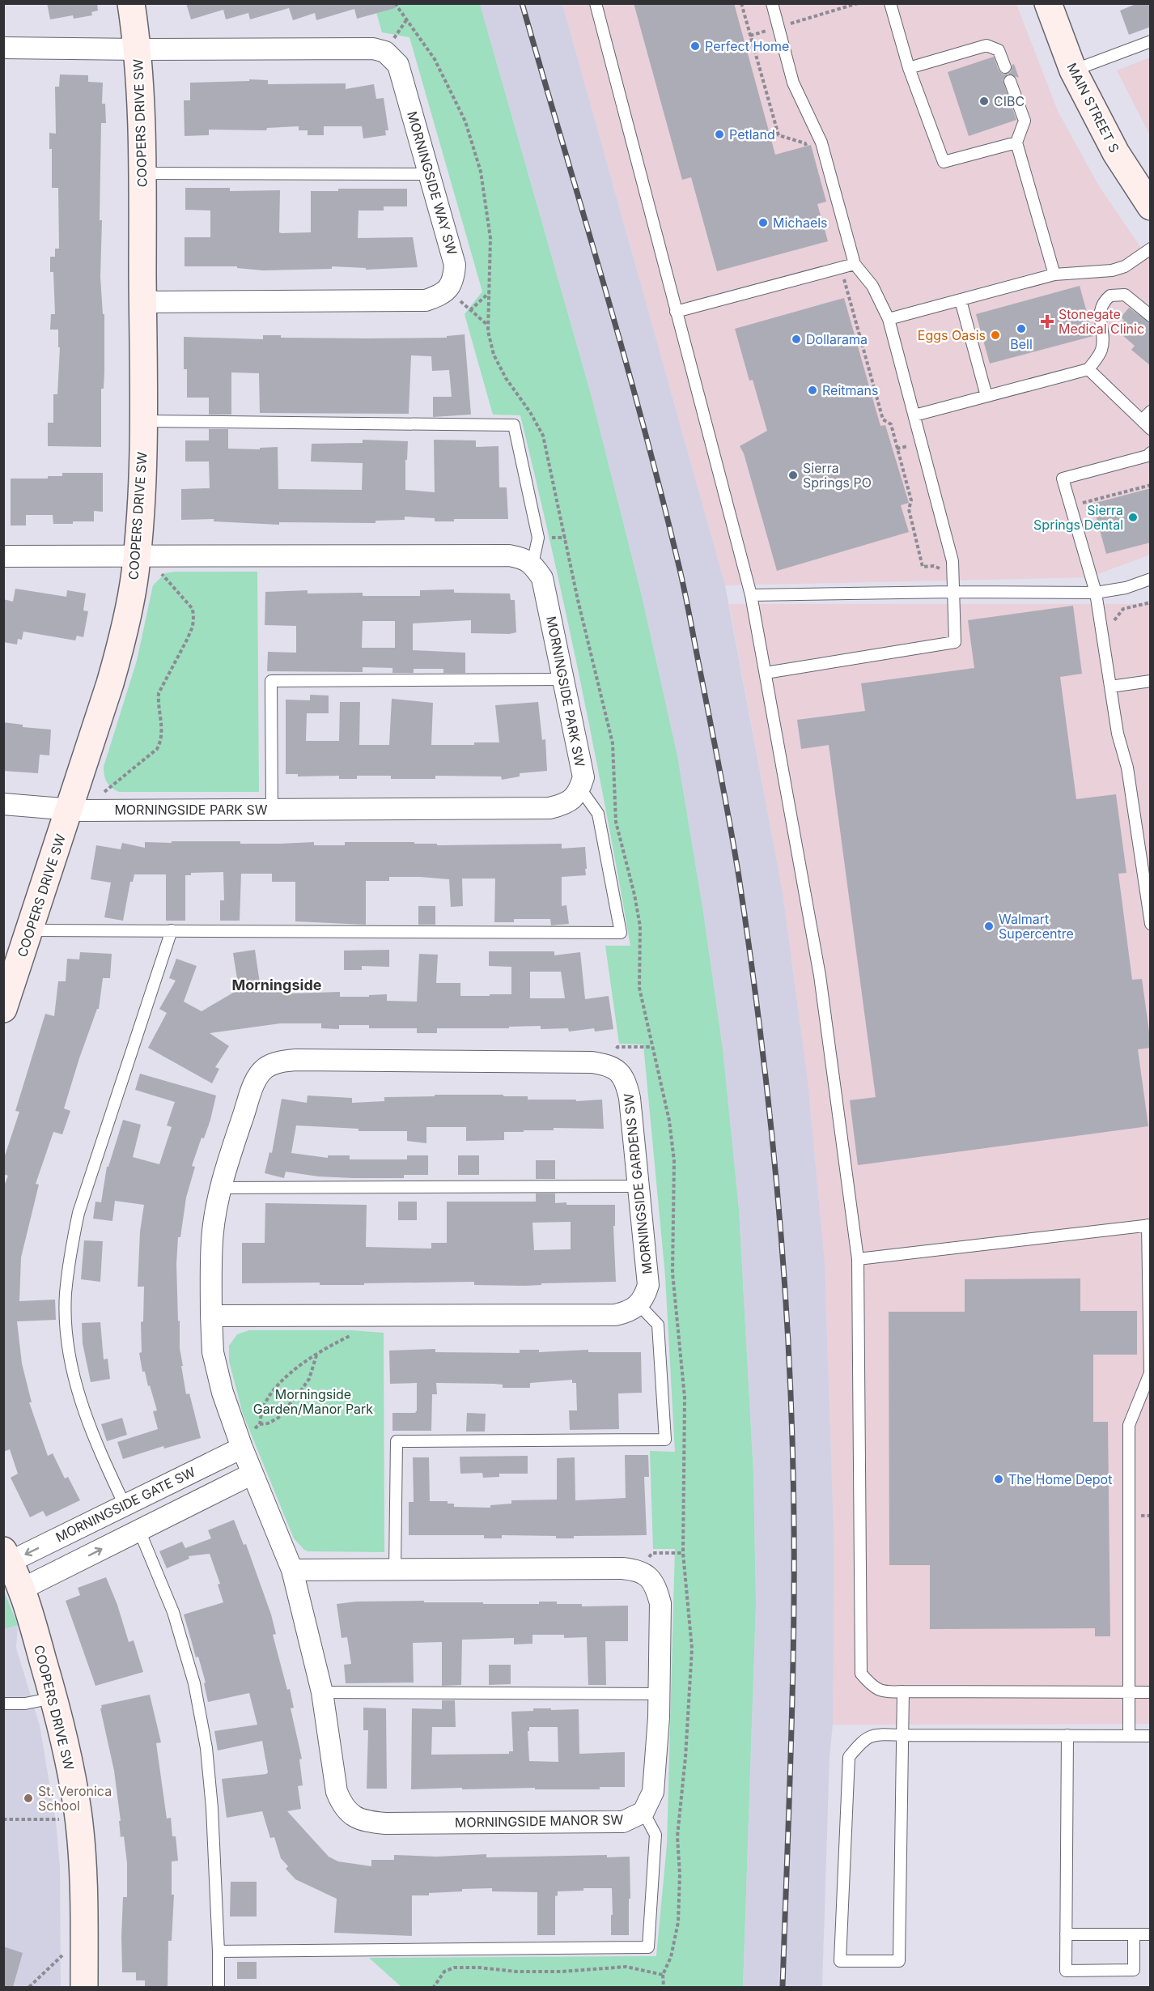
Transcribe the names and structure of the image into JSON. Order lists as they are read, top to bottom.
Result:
{
  "streets": {
    "street": [
      "MAIN STREET S",
      "COOPERS DRIVE SW",
      "MORNINGSIDE WAY SW",
      "MORNINGSIDE PARK SW",
      "MORNINGSIDE GARDENS SW",
      "MORNINGSIDE GATE SW",
      "MORNINGSIDE MANOR SW"
    ]
  },
  "crossings": [
    ["COOPERS DRIVE SW", "MORNINGSIDE WAY SW"],
    ["COOPERS DRIVE SW", "MORNINGSIDE PARK SW"],
    ["COOPERS DRIVE SW", "MORNINGSIDE GATE SW"],
    ["MORNINGSIDE GATE SW", "MORNINGSIDE MANOR SW"]
  ],
  "districts": ["Morningside"],
  "parks": ["Morningside Garden/Manor Park"],
  "places": {
    "other": [
      "Perfect Home",
      "CIBC",
      "Petland",
      "Michaels",
      "Bell",
      "Eggs Oasis",
      "Dollarama",
      "Reitmans",
      "Sierra Springs PO",
      "Sierra Springs Dental",
      "Walmart Supercentre",
      "The Home Depot",
      "St. Veronica School"
    ],
    "health": ["Stonegate Medical Clinic"]
  }
}
